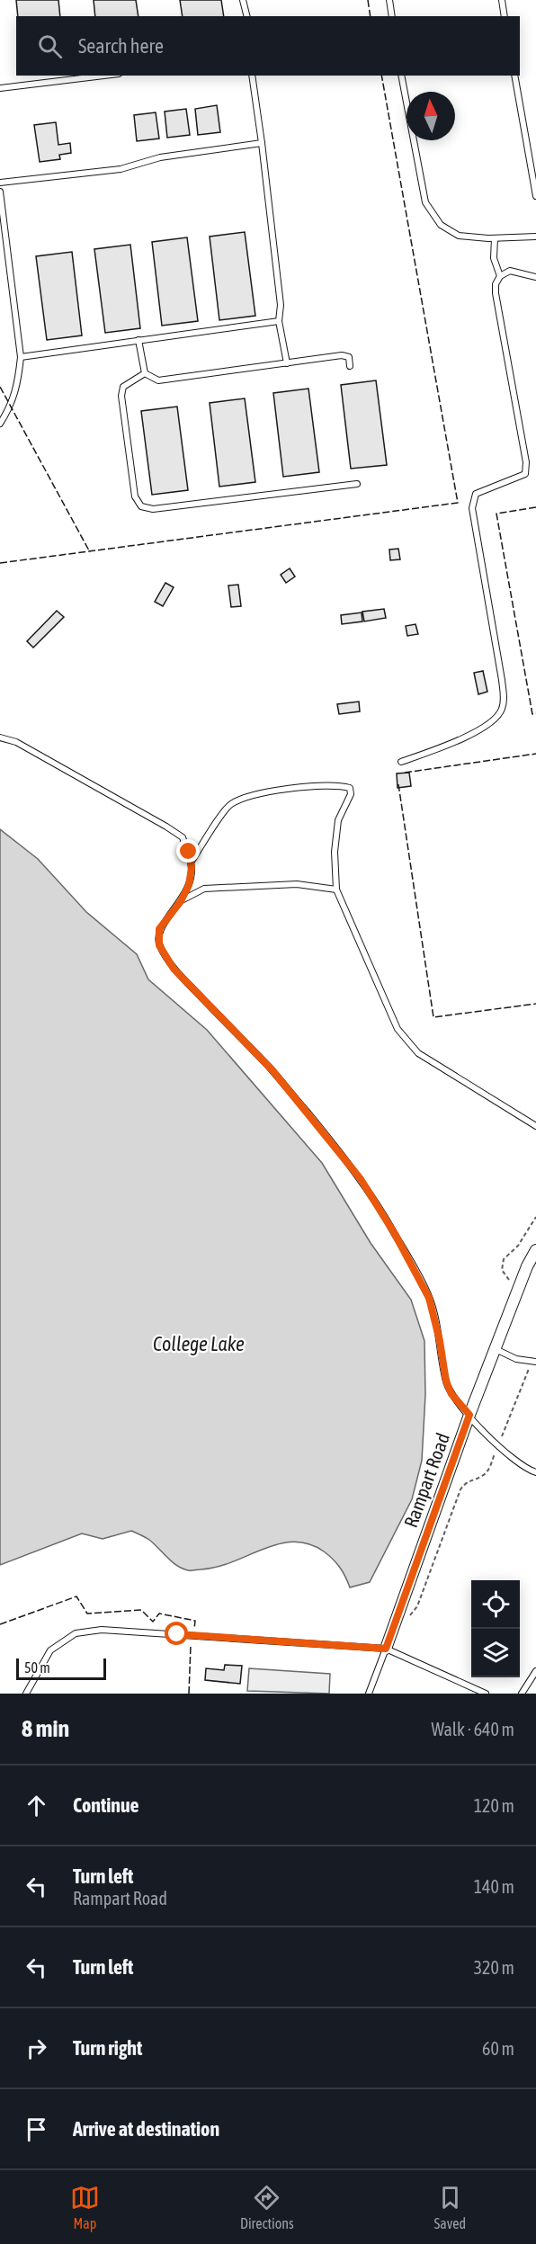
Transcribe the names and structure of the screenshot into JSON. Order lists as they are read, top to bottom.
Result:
{
  "streets": {
    "street": ["Rampart Road"]
  },
  "water": ["College Lake"],
  "scale_bar": "50 m",
  "north": "top",
  "page": {
    "search": "Search here",
    "scale": "50 m",
    "heading": ["8 min", "Walk · 640 m"],
    "list": [
      ["Continue", "120 m"],
      ["Turn left", "Rampart Road", "140 m"],
      ["Turn left", "320 m"],
      ["Turn right", "60 m"],
      "Arrive at destination"
    ],
    "nav": ["Map", "Directions", "Saved"]
  }
}
